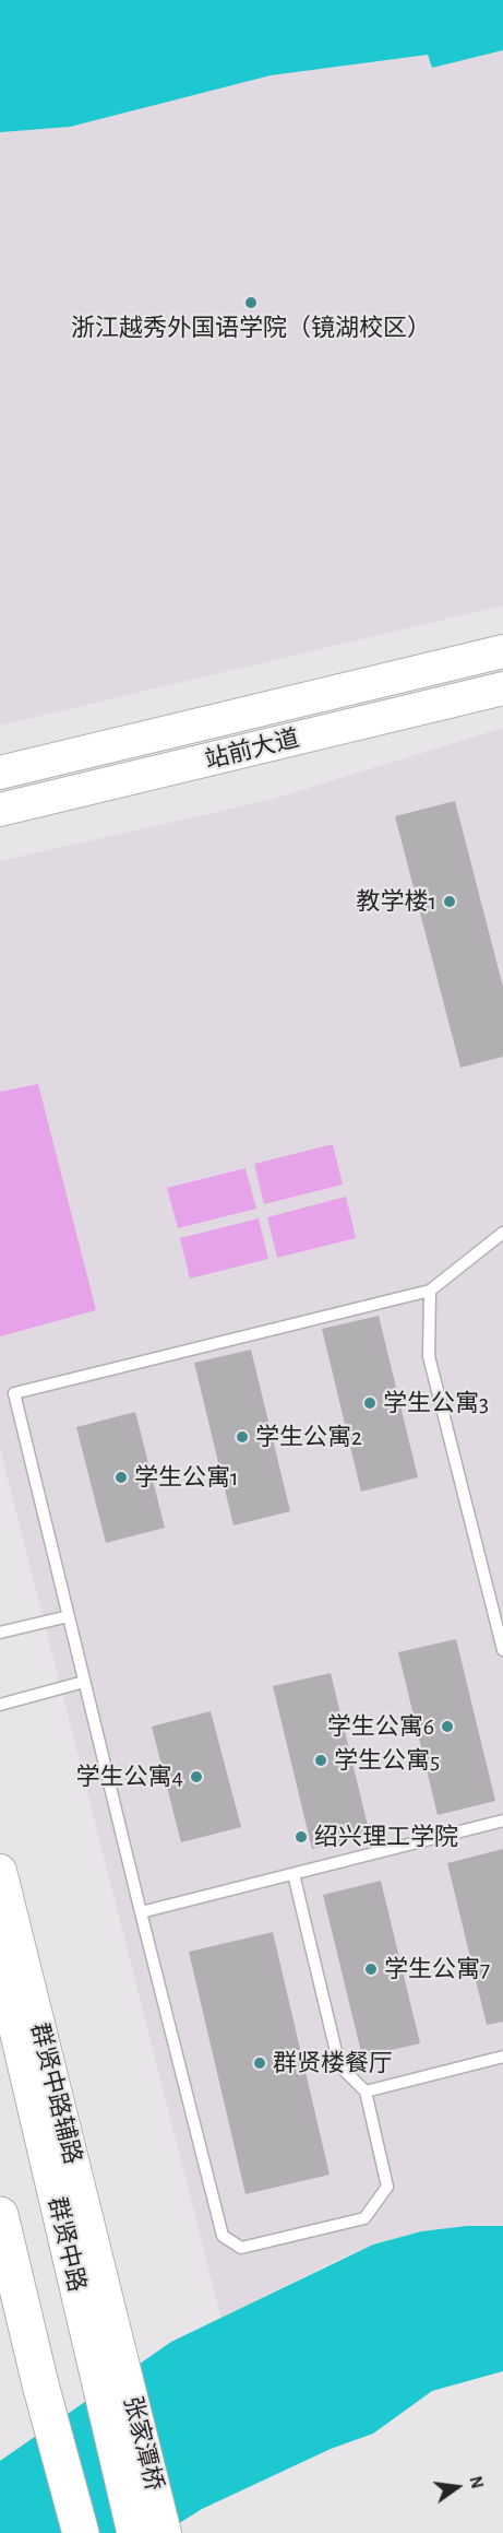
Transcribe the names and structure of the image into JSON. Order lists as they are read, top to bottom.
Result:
{
  "streets": {
    "main road": [
      "站前大道",
      "群贤中路辅路",
      "群贤中路",
      "张家潭桥"
    ]
  },
  "crossings": [
    ["群贤中路辅路", "群贤中路"],
    ["群贤中路辅路", "张家潭桥"],
    ["群贤中路", "张家潭桥"]
  ],
  "places": [
    "浙江越秀外国语学院（镜湖校区）",
    "教学楼1",
    "学生公寓3",
    "学生公寓2",
    "学生公寓1",
    "学生公寓6",
    "学生公寓5",
    "学生公寓4",
    "绍兴理工学院",
    "学生公寓7",
    "群贤楼餐厅"
  ],
  "north": "right"
}
